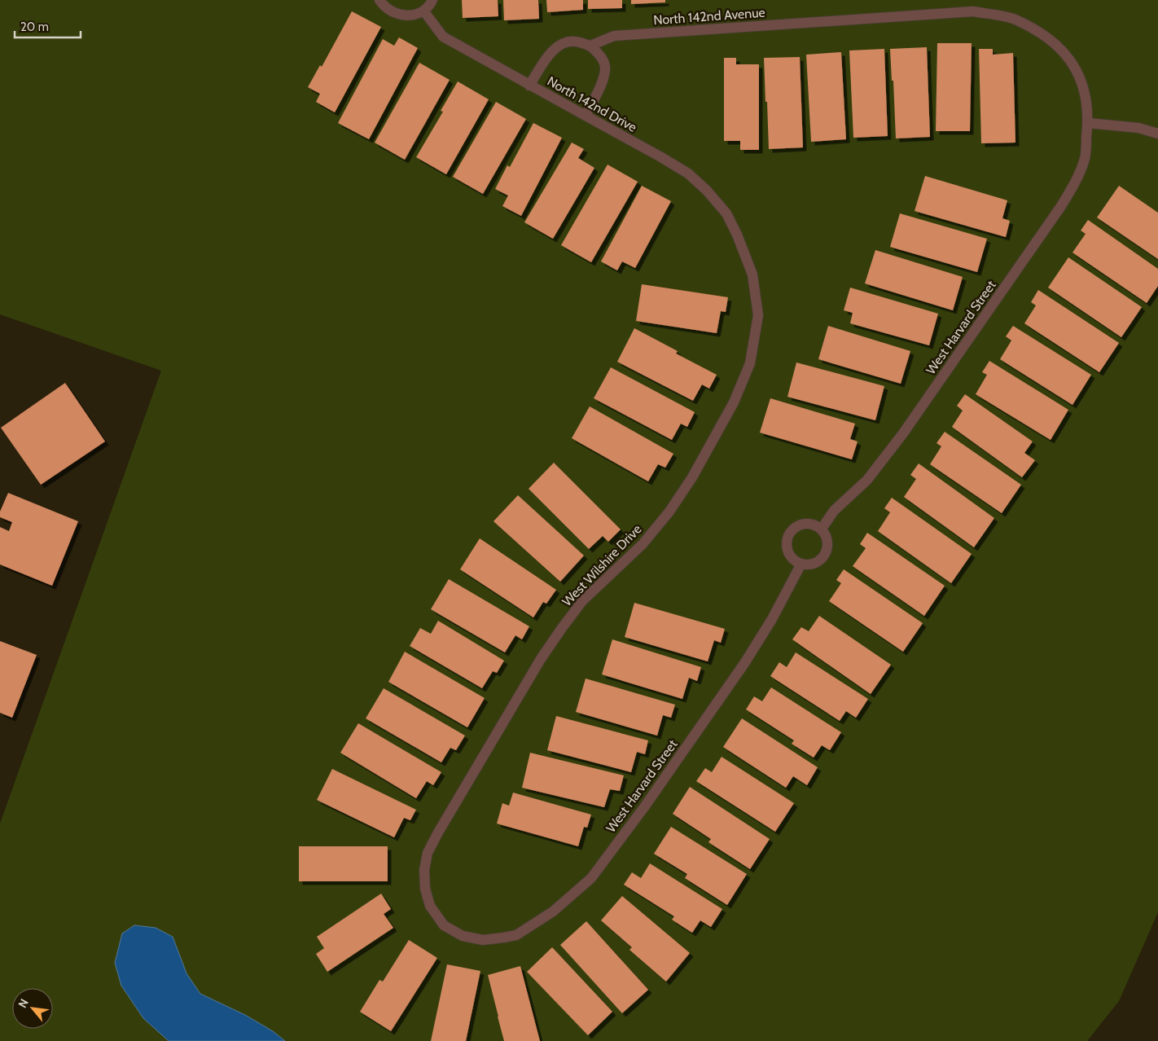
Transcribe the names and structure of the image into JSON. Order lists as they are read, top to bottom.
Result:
{
  "streets": {
    "street": [
      "North 142nd Avenue",
      "North 142nd Drive",
      "West Harvard Street",
      "West Wilshire Drive"
    ]
  },
  "crossings": [
    ["North 142nd Avenue", "West Harvard Street"],
    ["North 142nd Drive", "West Wilshire Drive"],
    ["West Harvard Street", "West Wilshire Drive"]
  ],
  "scale_bar": "20 m",
  "north": "top left"
}
